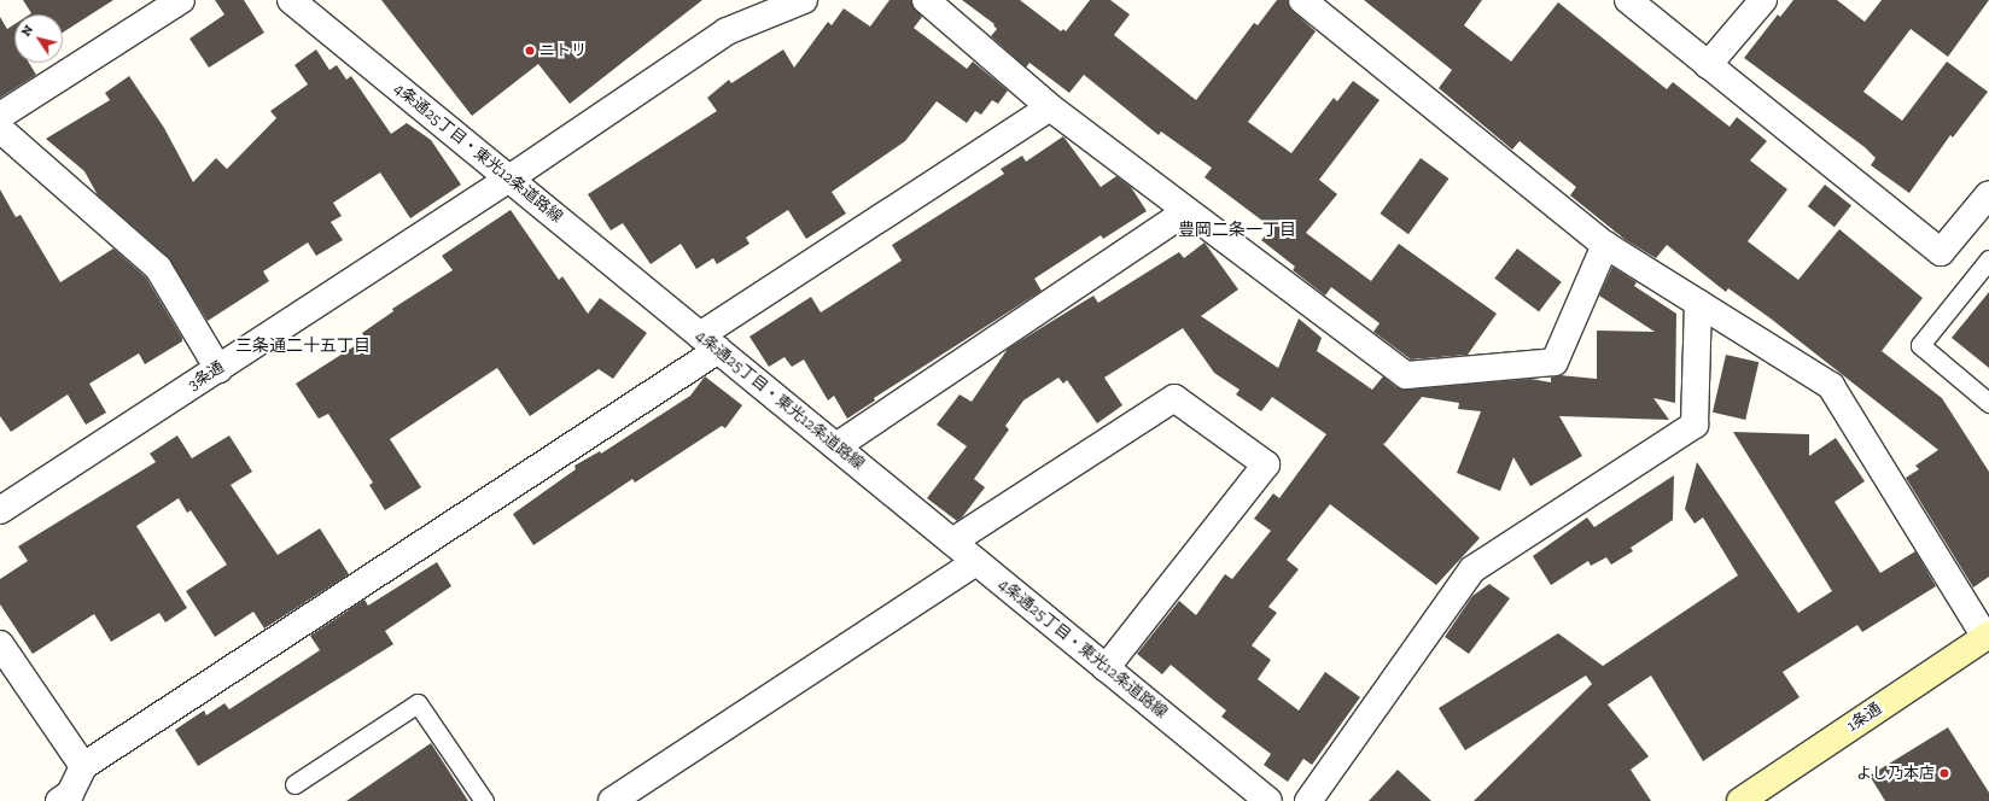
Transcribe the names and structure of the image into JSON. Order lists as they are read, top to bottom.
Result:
{
  "streets": {
    "main road": ["1条通"],
    "street": ["4条通25丁目・東光12条道路線", "3条通"]
  },
  "crossings": [
    ["4条通25丁目・東光12条道路線", "3条通"]
  ],
  "districts": ["豊岡二条一丁目", "三条通二十五丁目"],
  "places": ["ニトリ", "よし乃本店"],
  "north": "top left"
}
